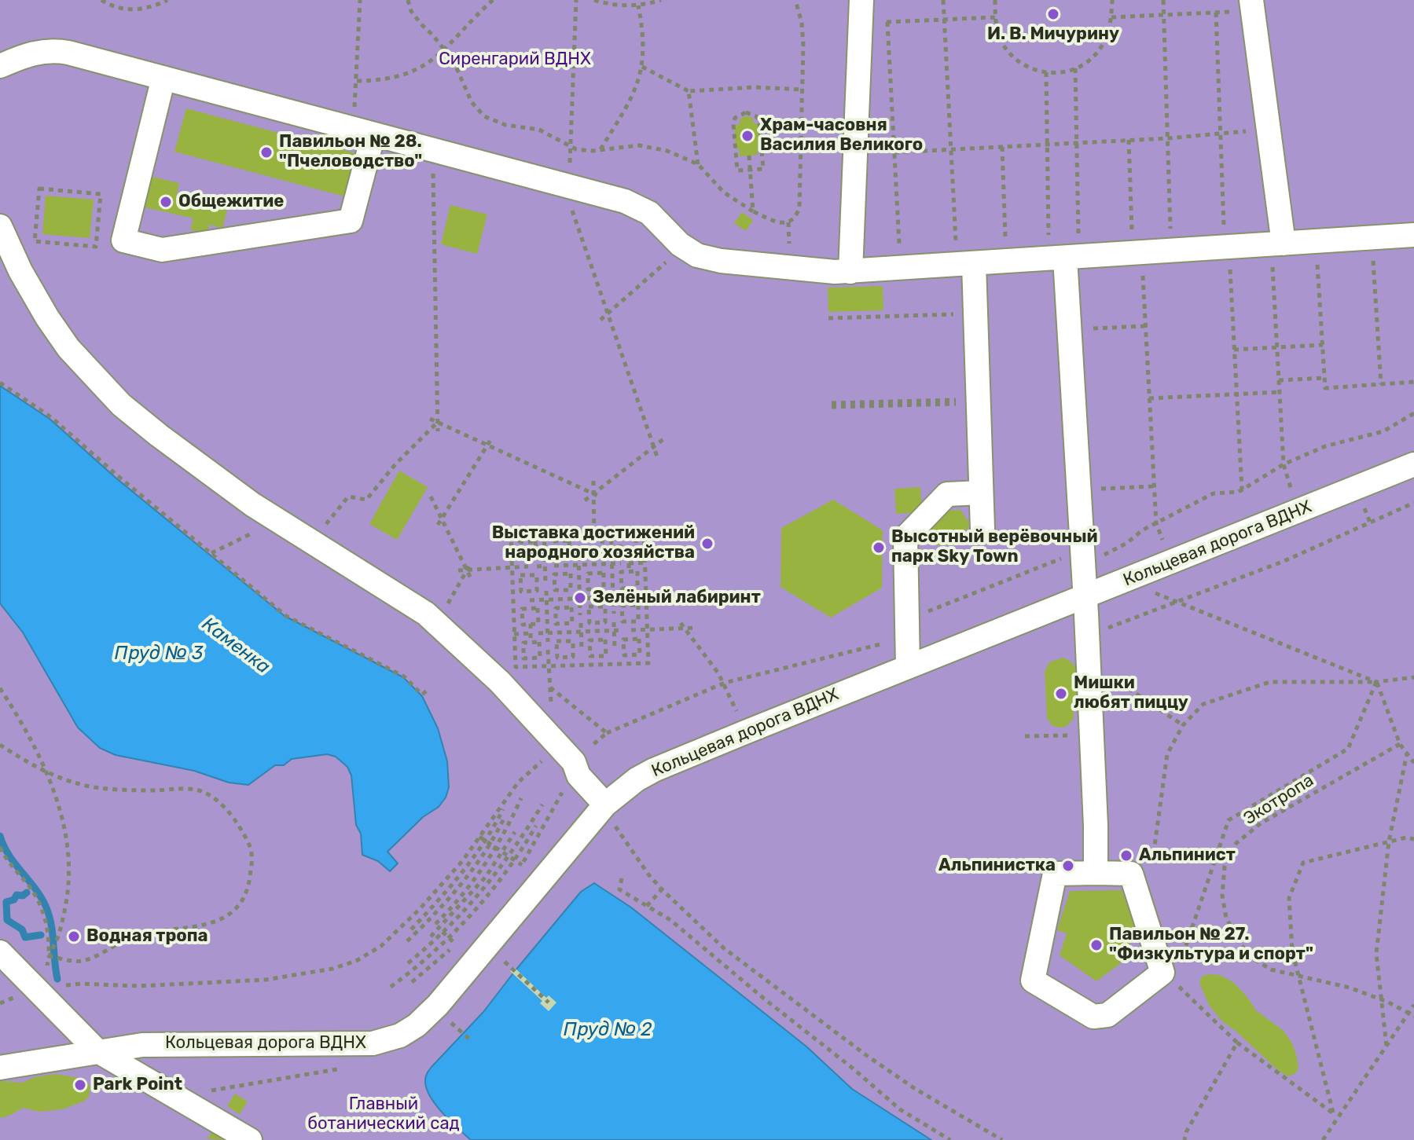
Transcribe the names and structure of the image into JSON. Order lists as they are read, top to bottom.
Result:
{
  "streets": {
    "street": ["Кольцевая дорога ВДНХ"],
    "path": ["Экотропа"]
  },
  "water": ["Каменка", "Пруд № 3", "Пруд № 2"],
  "parks": ["Сиренгарий ВДНХ", "Главный ботанический сад"],
  "places": [
    "И. В. Мичурину",
    "Храм-часовня Василия Великого",
    "Павильон № 28. \"Пчеловодство\"",
    "Общежитие",
    "Выставка достижений народного хозяйства",
    "Высотный верёвочный парк Sky Town",
    "Зелёный лабиринт",
    "Мишки любят пиццу",
    "Альпинист",
    "Альпинистка",
    "Водная тропа",
    "Павильон № 27. \"Физкультура и спорт\"",
    "Park Point"
  ]
}
